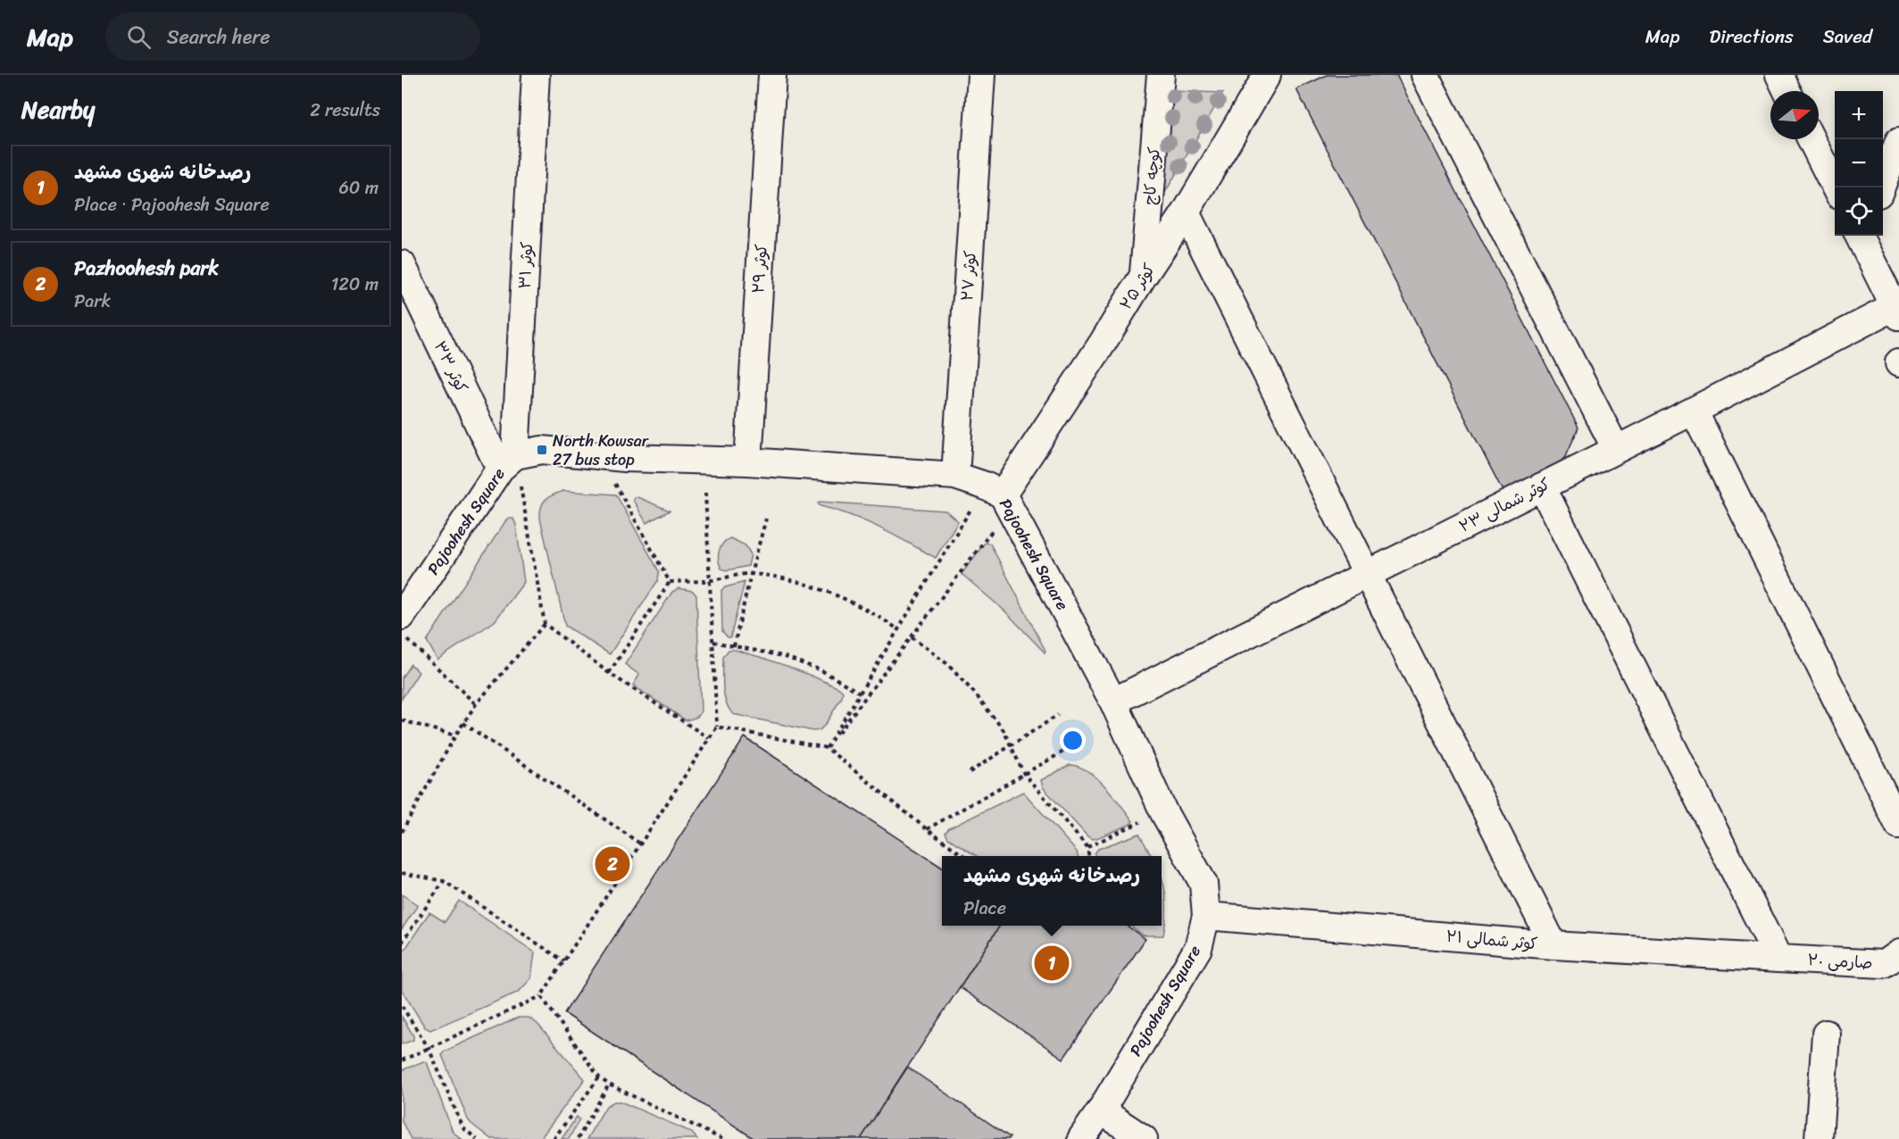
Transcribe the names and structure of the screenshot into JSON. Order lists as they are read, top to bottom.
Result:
{
  "streets": {
    "street": [
      "کوچه کاج",
      "کوثر ۳۱",
      "کوثر ۲۹",
      "کوثر ۲۷",
      "کوثر ۲۵",
      "کوثر ۳۳",
      "کوثر شمالی ۲۳",
      "Pajoohesh Square",
      "کوثر شمالی ۲۱",
      "صارمی ۲۰"
    ]
  },
  "crossings": [
    ["کوچه کاج", "کوثر ۲۵"],
    ["کوثر ۳۱", "کوثر ۳۳"],
    ["کوثر ۳۱", "Pajoohesh Square"],
    ["کوثر ۲۹", "Pajoohesh Square"],
    ["کوثر ۲۷", "Pajoohesh Square"],
    ["کوثر ۲۵", "Pajoohesh Square"],
    ["کوثر ۳۳", "Pajoohesh Square"],
    ["کوثر شمالی ۲۳", "Pajoohesh Square"],
    ["Pajoohesh Square", "کوثر شمالی ۲۱"],
    ["کوثر شمالی ۲۱", "صارمی ۲۰"]
  ],
  "places": {
    "transit": ["North Kowsar 27 bus stop"]
  },
  "north": "right",
  "page": {
    "header": "Map",
    "search": "Search here",
    "nav": ["Map", "Directions", "Saved"],
    "heading": ["Nearby", "2 results"],
    "map_buttons": ["+", "−"],
    "list": [
      {
        "mark": "1",
        "name": "رصدخانه شهری مشهد",
        "note": "Place · Pajoohesh Square",
        "value": "60 m"
      },
      {
        "mark": "2",
        "name": "Pazhoohesh park",
        "note": "Park",
        "value": "120 m"
      }
    ],
    "pins": ["2", "1"],
    "popup": ["رصدخانه شهری مشهد", "Place"]
  }
}
